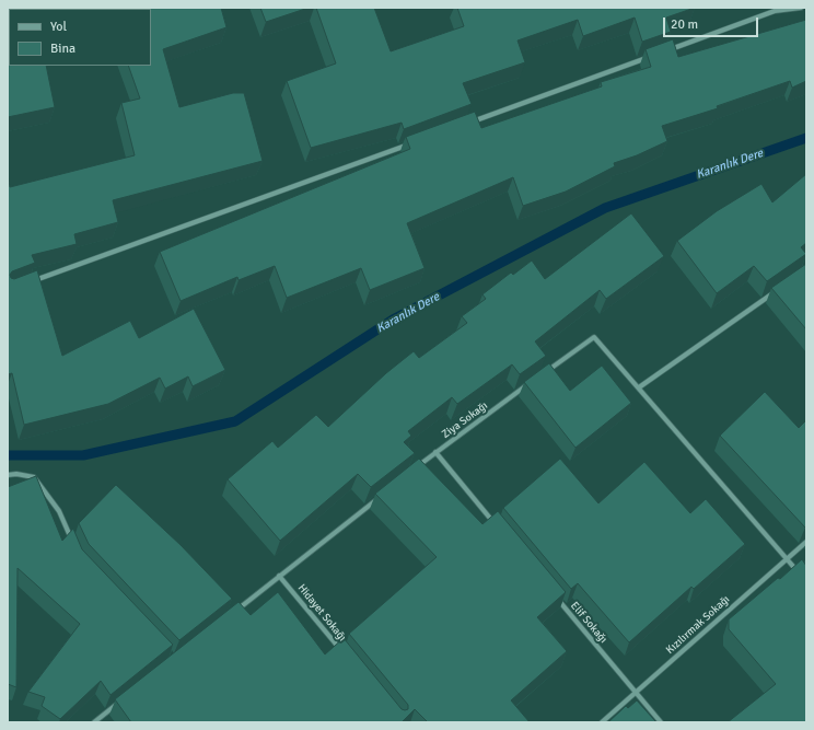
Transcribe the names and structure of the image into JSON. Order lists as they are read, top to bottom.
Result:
{
  "streets": {
    "street": [
      "Ziya Sokağı",
      "Hidayet Sokağı",
      "Elif Sokağı",
      "Kızılırmak Sokağı"
    ]
  },
  "crossings": [
    ["Elif Sokağı", "Kızılırmak Sokağı"]
  ],
  "water": ["Karanlık Dere"],
  "legend": ["Yol", "Bina"],
  "scale_bar": "20 m"
}
